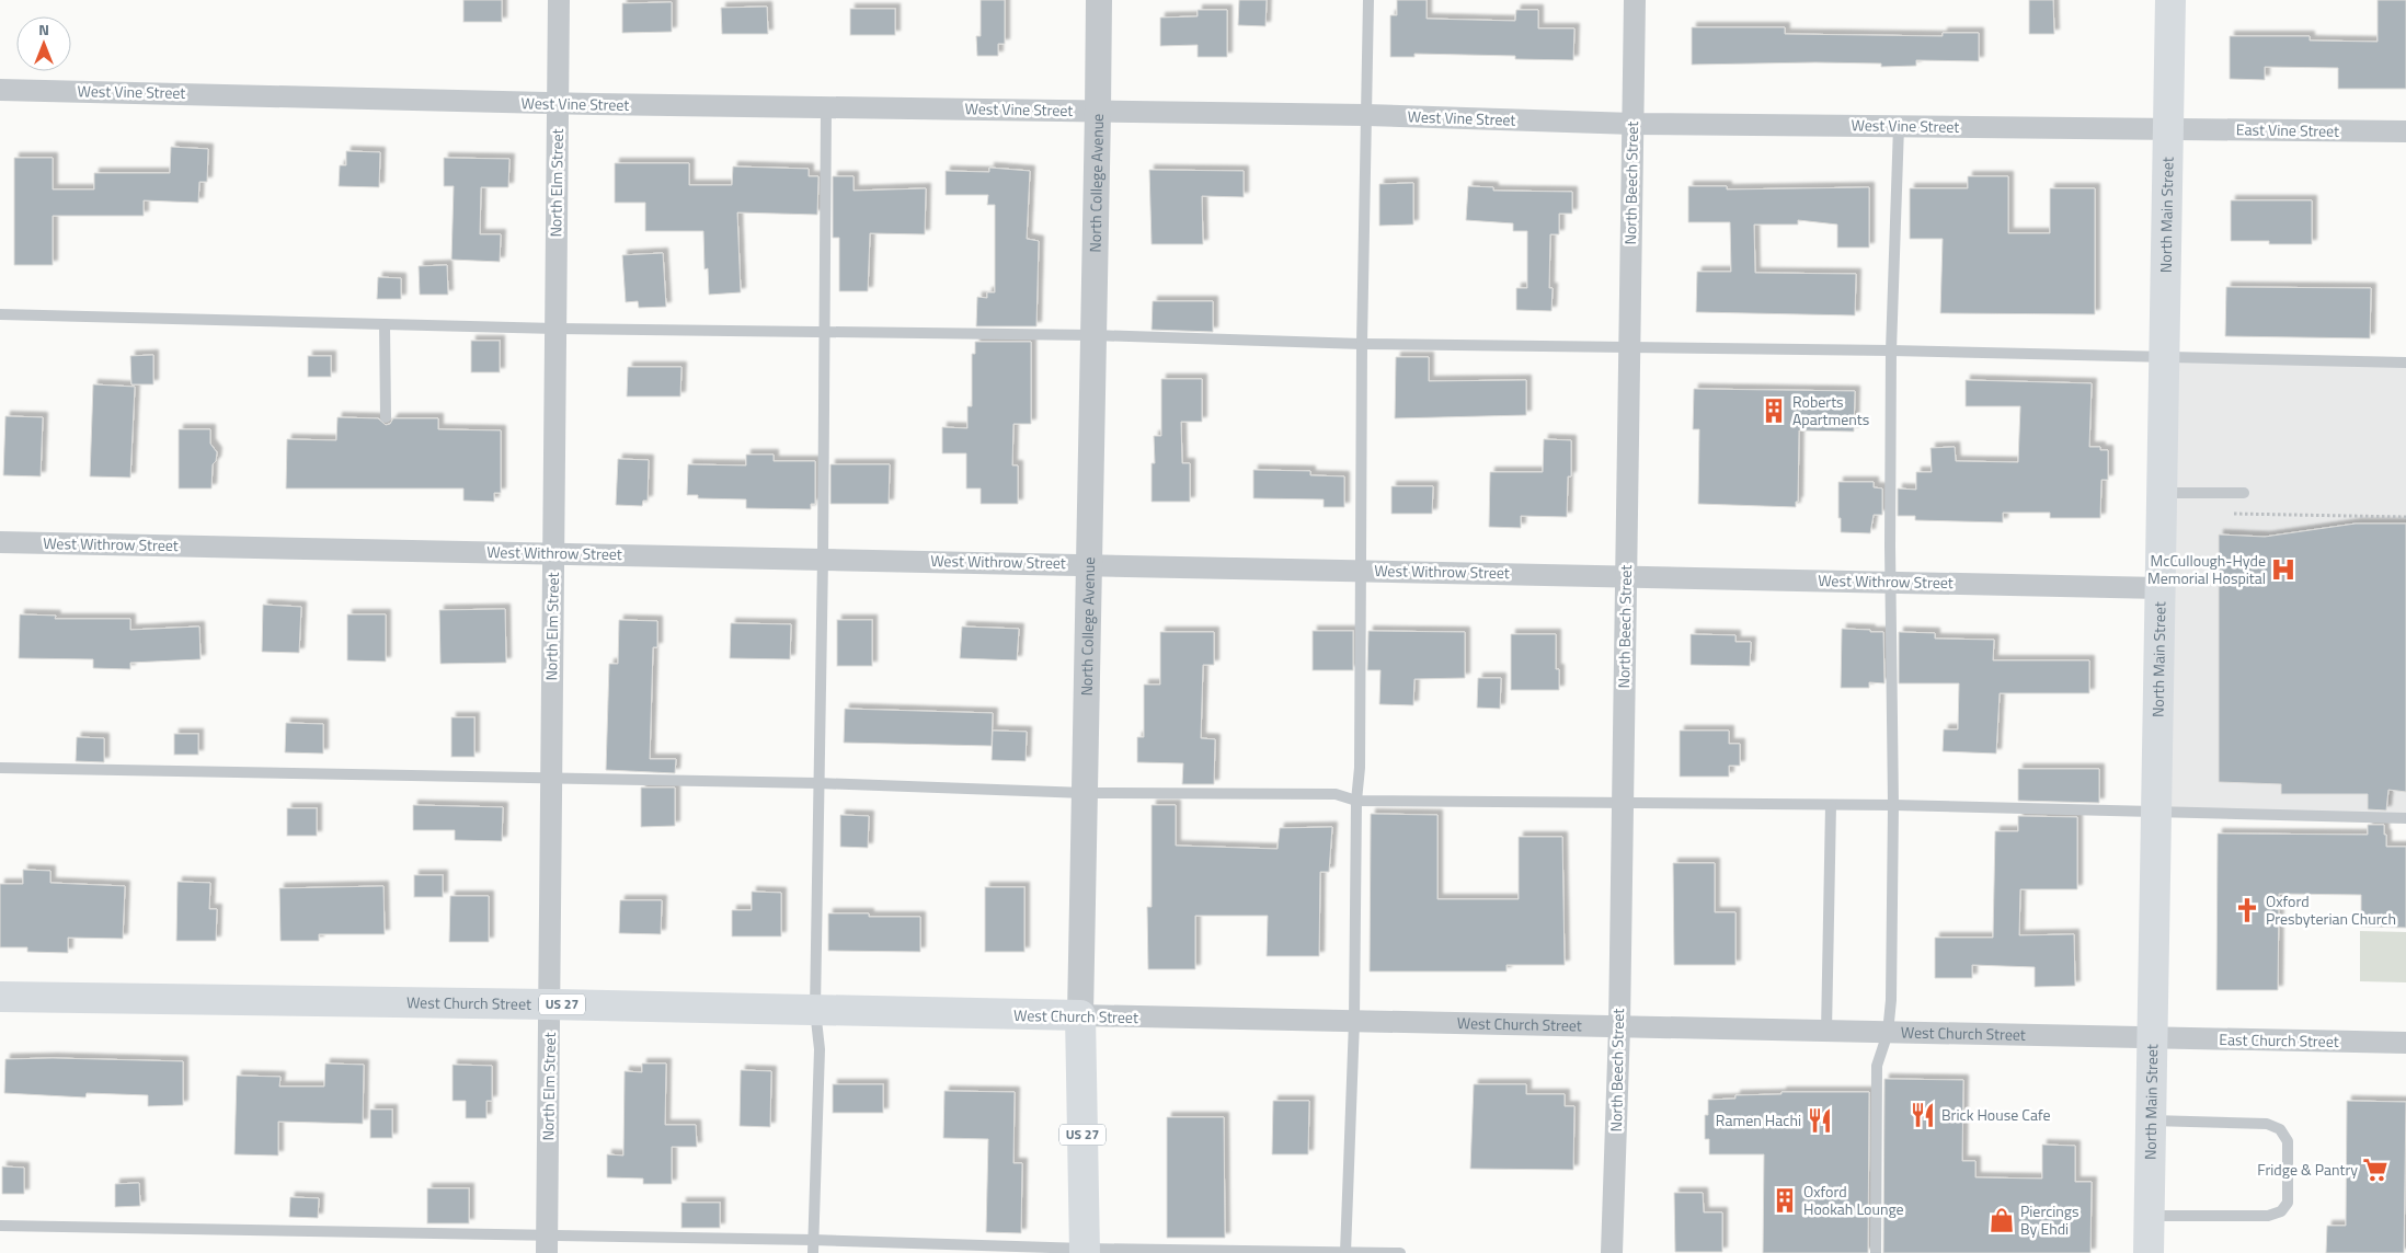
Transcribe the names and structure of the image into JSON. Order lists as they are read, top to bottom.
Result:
{
  "streets": {
    "main road": [
      "North College Avenue",
      "North Main Street",
      "West Church Street",
      "US 27"
    ],
    "street": [
      "West Vine Street",
      "East Vine Street",
      "North Elm Street",
      "North Beech Street",
      "West Withrow Street",
      "East Church Street"
    ]
  },
  "crossings": [
    ["West Vine Street", "East Vine Street"],
    ["West Vine Street", "North Elm Street"],
    ["West Vine Street", "North College Avenue"],
    ["West Vine Street", "North Beech Street"],
    ["West Vine Street", "North Main Street"],
    ["East Vine Street", "North Main Street"],
    ["North Elm Street", "West Withrow Street"],
    ["North Elm Street", "West Church Street"],
    ["North College Avenue", "West Withrow Street"],
    ["North College Avenue", "West Church Street"],
    ["North Beech Street", "West Withrow Street"],
    ["North Beech Street", "West Church Street"],
    ["North Main Street", "West Withrow Street"],
    ["North Main Street", "West Church Street"],
    ["North Main Street", "East Church Street"],
    ["West Church Street", "East Church Street"]
  ],
  "places": {
    "building": ["Roberts Apartments", "Oxford Hookah Lounge"],
    "hospital": ["McCullough-Hyde Memorial Hospital"],
    "church": ["Oxford Presbyterian Church"],
    "restaurant": ["Brick House Cafe", "Ramen Hachi"],
    "supermarket": ["Fridge & Pantry"],
    "shop": ["Piercings By Ehdi"]
  },
  "north": "top"
}
